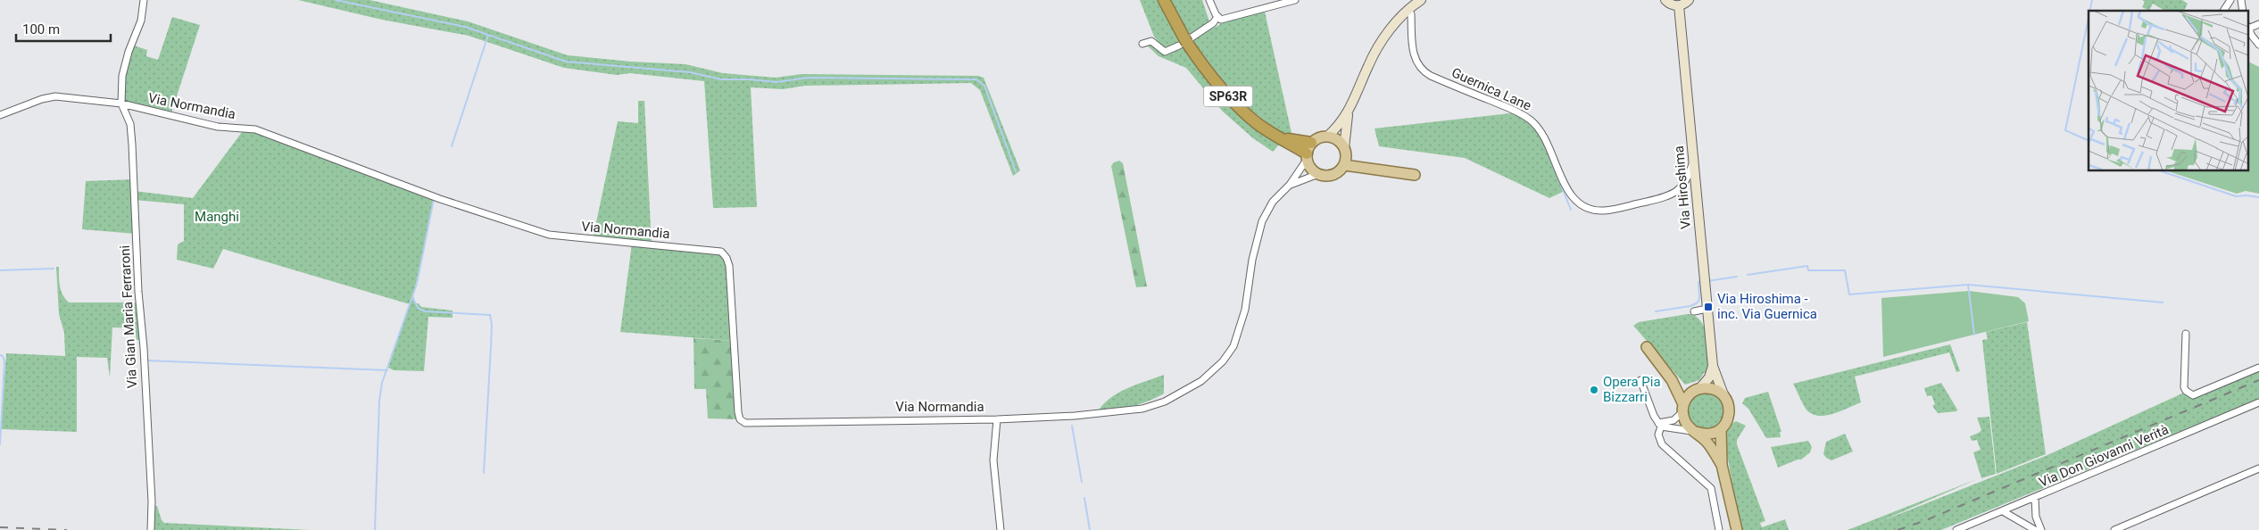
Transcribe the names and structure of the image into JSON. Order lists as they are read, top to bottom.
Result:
{
  "streets": {
    "highway": ["SP63R"],
    "main road": ["Via Hiroshima"],
    "street": [
      "Guernica Lane",
      "Via Normandia",
      "Via Gian Maria Ferraroni",
      "Via Don Giovanni Verità"
    ]
  },
  "crossings": [
    ["Guernica Lane", "Via Hiroshima"],
    ["Via Normandia", "Via Gian Maria Ferraroni"]
  ],
  "parks": ["Manghi"],
  "places": {
    "transit": ["Via Hiroshima - inc. Via Guernica"],
    "other": ["Opera Pia Bizzarri"]
  },
  "scale_bar": "100 m"
}
